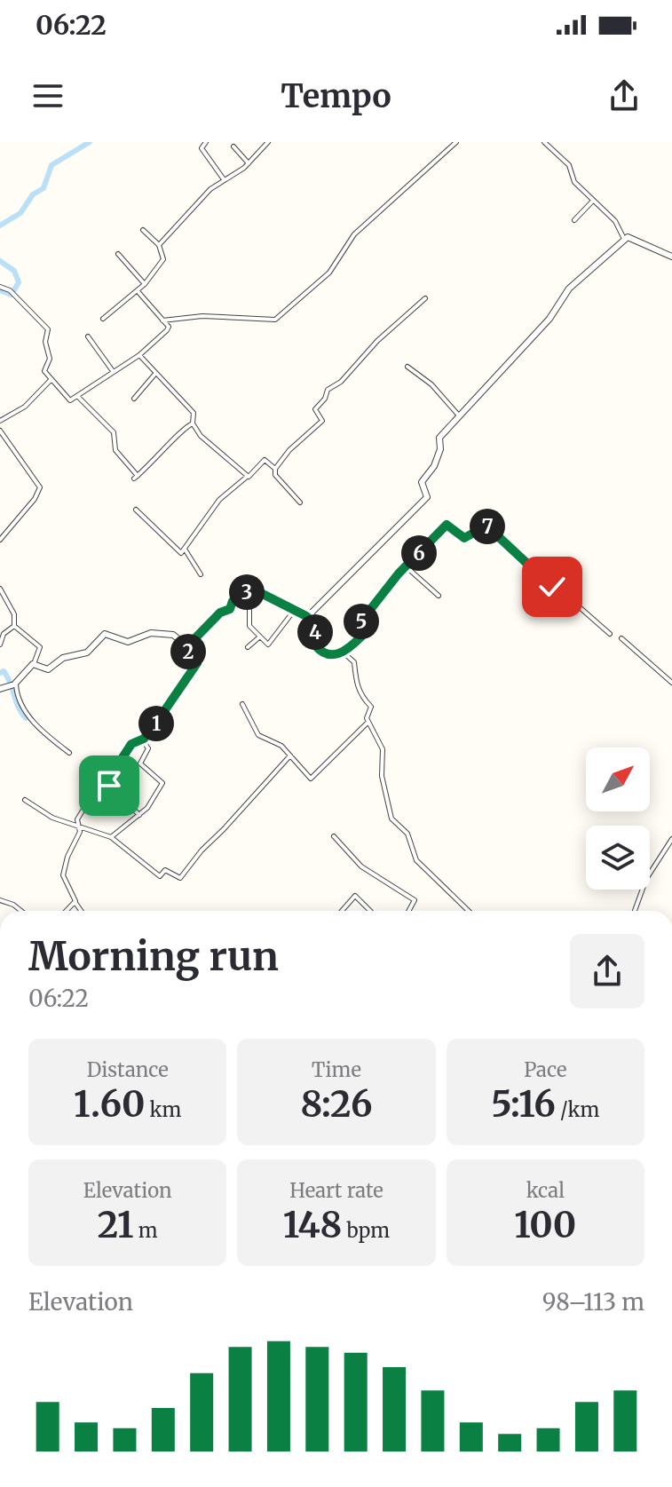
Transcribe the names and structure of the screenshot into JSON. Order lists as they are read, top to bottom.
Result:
{
  "north": "top right",
  "page": {
    "status": "06:22",
    "header": "Tempo",
    "pins": [
      "7",
      "6",
      "3",
      "5",
      "4",
      "2",
      "1"
    ],
    "heading": ["Morning run", "06:22"],
    "stats": [
      ["Distance", "1.60 km"],
      ["Time", "8:26"],
      ["Pace", "5:16 /km"],
      ["Elevation", "21 m"],
      ["Heart rate", "148 bpm"],
      ["kcal", "100"]
    ],
    "chart": ["Elevation", "98–113 m"]
  }
}
